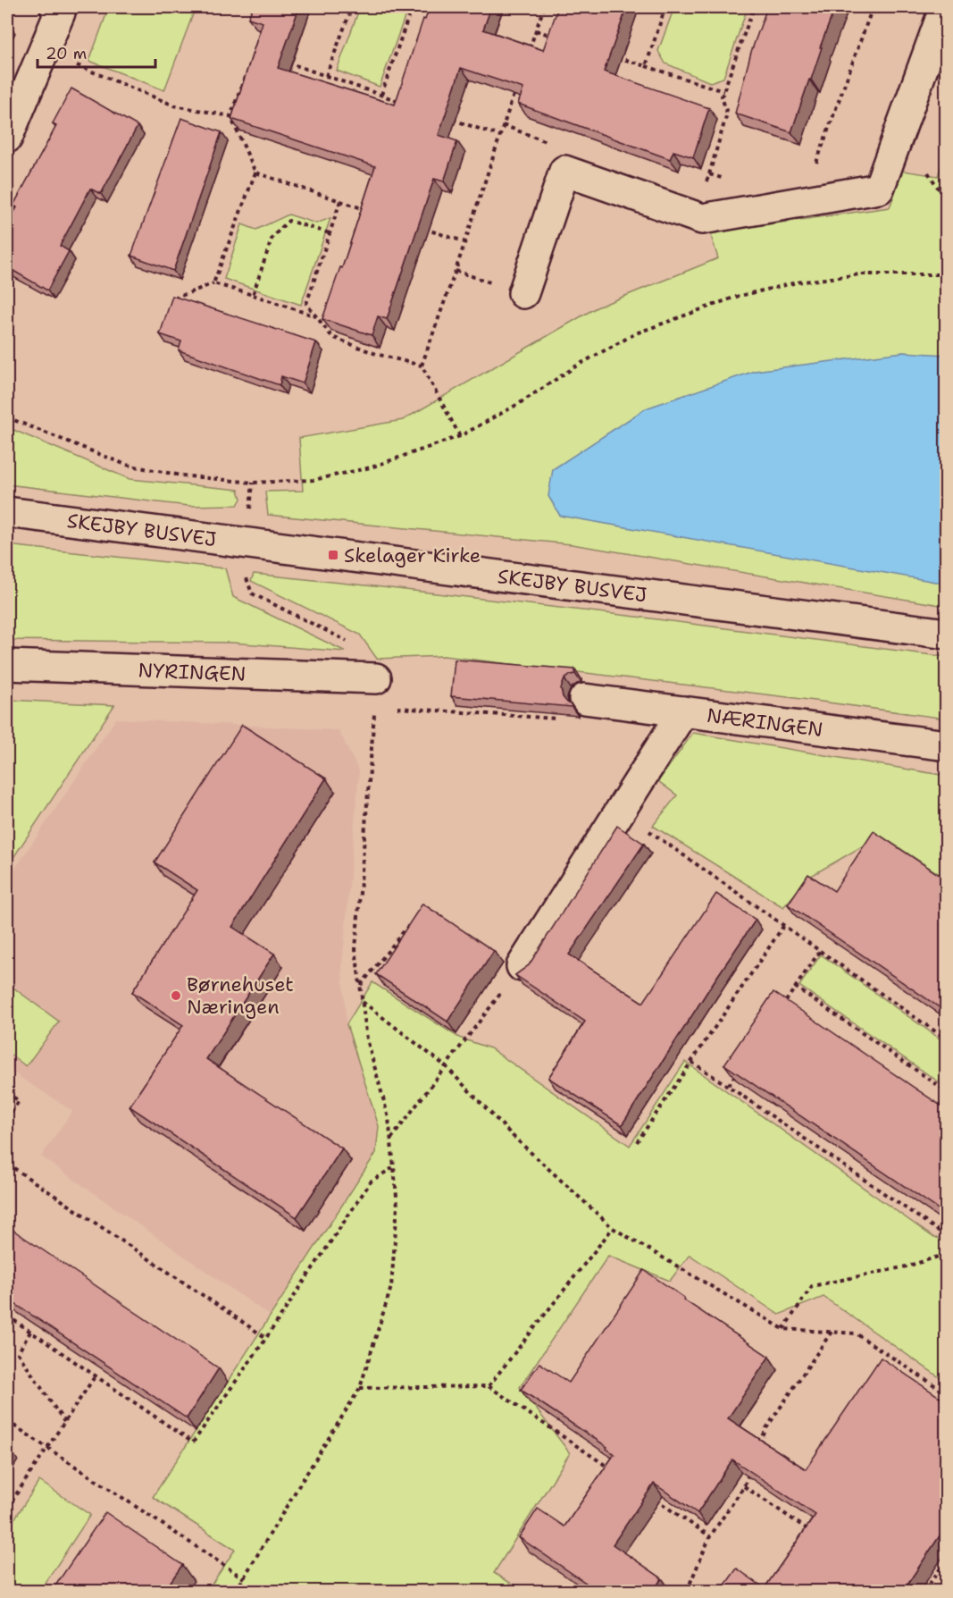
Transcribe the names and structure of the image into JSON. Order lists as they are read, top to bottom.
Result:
{
  "streets": {
    "street": ["SKEJBY BUSVEJ", "NYRINGEN", "NÆRINGEN"]
  },
  "places": {
    "transit": ["Skelager Kirke"],
    "other": ["Børnehuset Næringen"]
  },
  "scale_bar": "20 m"
}
